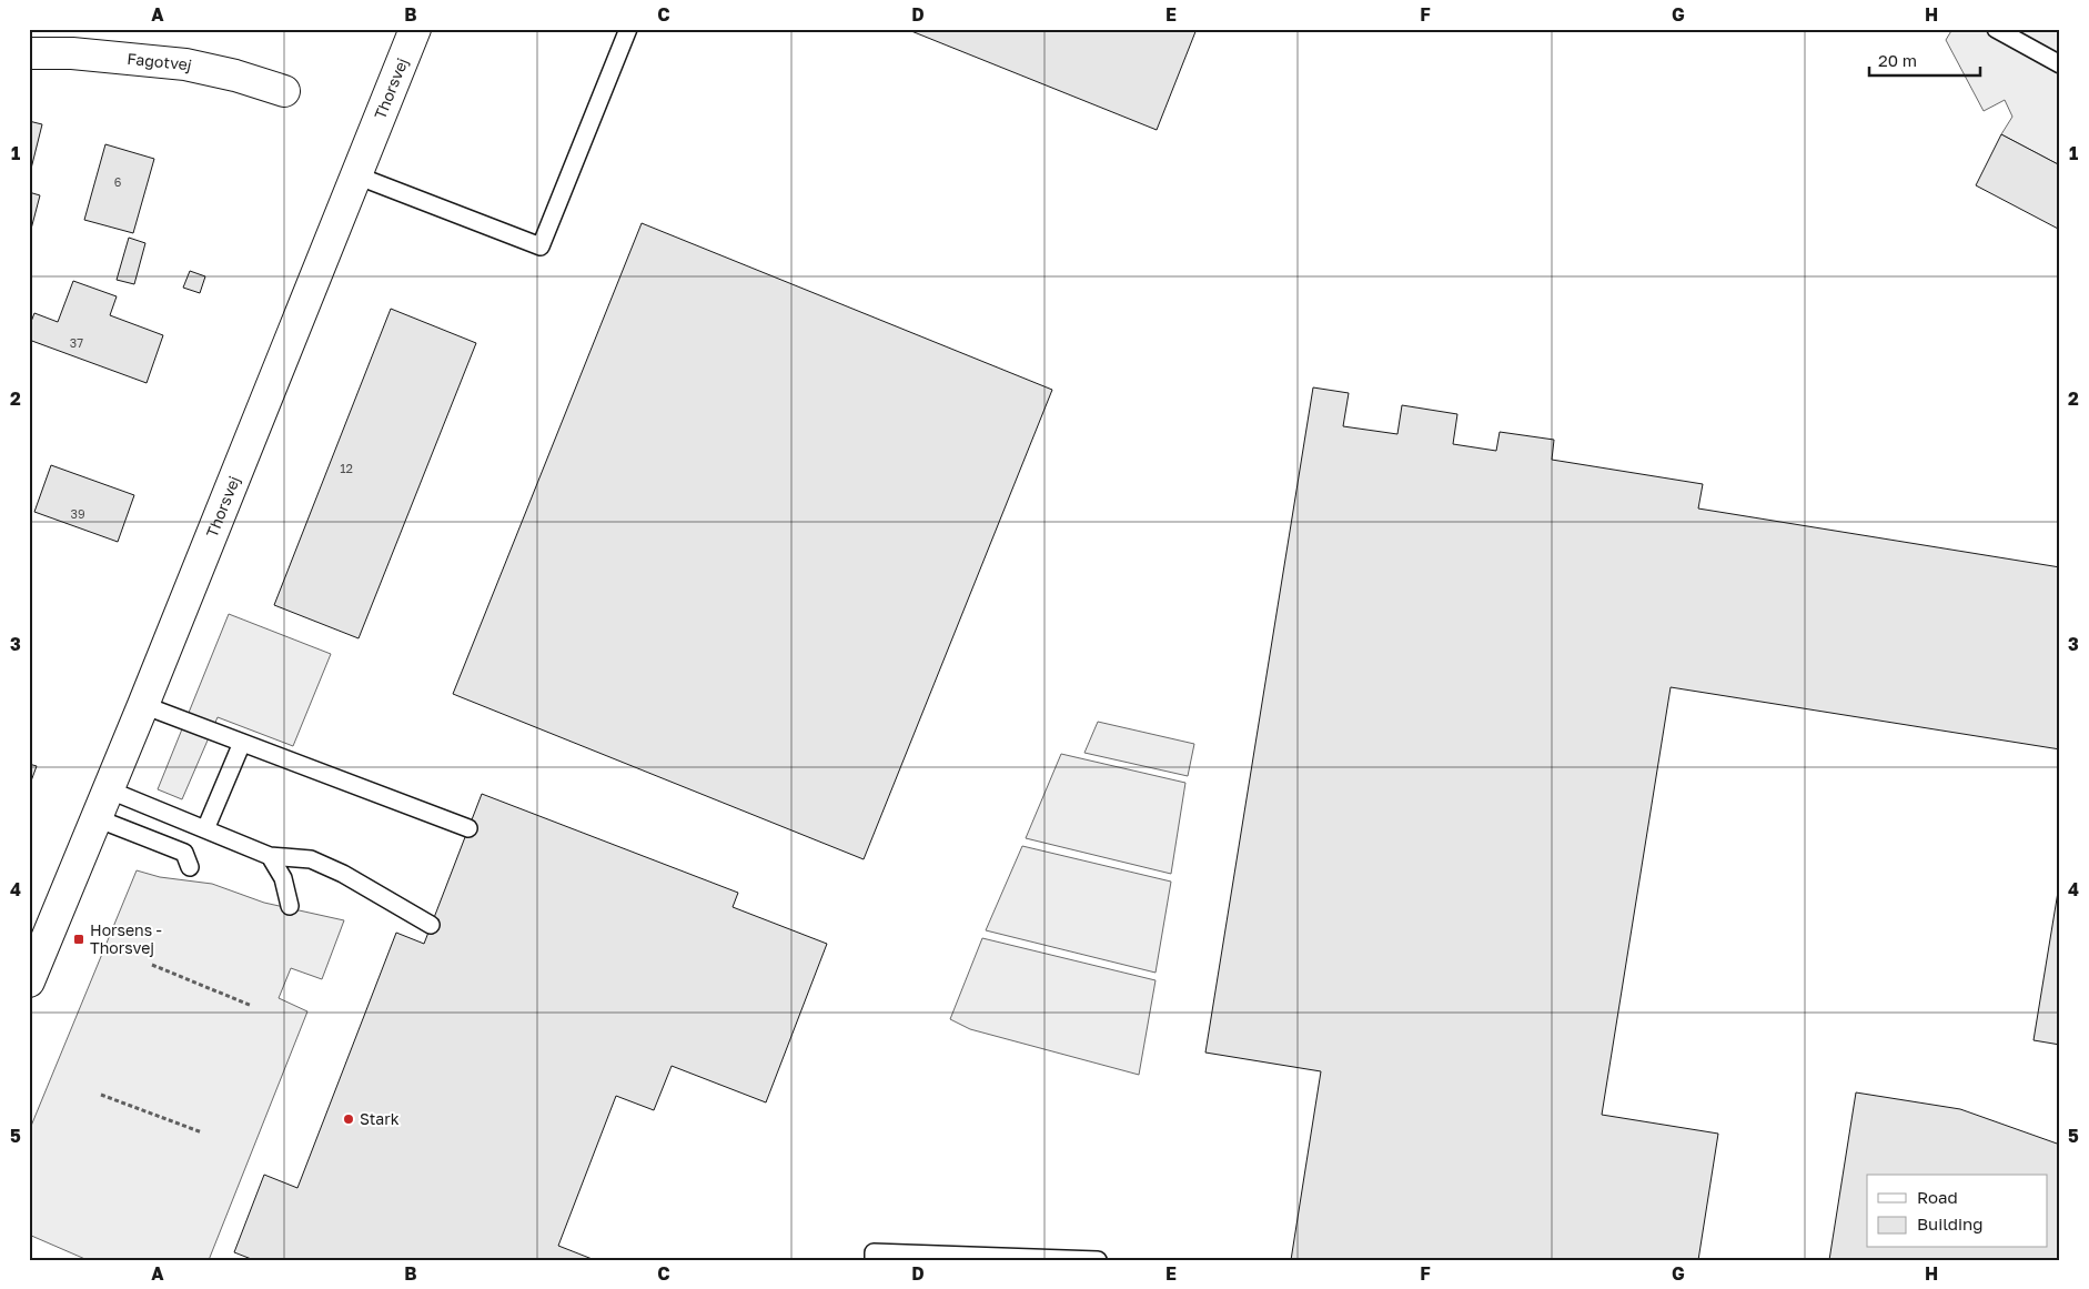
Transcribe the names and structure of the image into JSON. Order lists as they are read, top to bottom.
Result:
{
  "streets": {
    "street": ["Fagotvej", "Thorsvej"]
  },
  "places": {
    "transit": ["Horsens - Thorsvej"],
    "other": ["Stark"]
  },
  "house_numbers": [
    "6",
    "37",
    "12",
    "39"
  ],
  "legend": ["Road", "Building"],
  "scale_bar": "20 m",
  "grid": {
    "columns": [
      "A",
      "B",
      "C",
      "D",
      "E",
      "F",
      "G",
      "H"
    ],
    "rows": [
      "1",
      "2",
      "3",
      "4",
      "5"
    ]
  }
}
